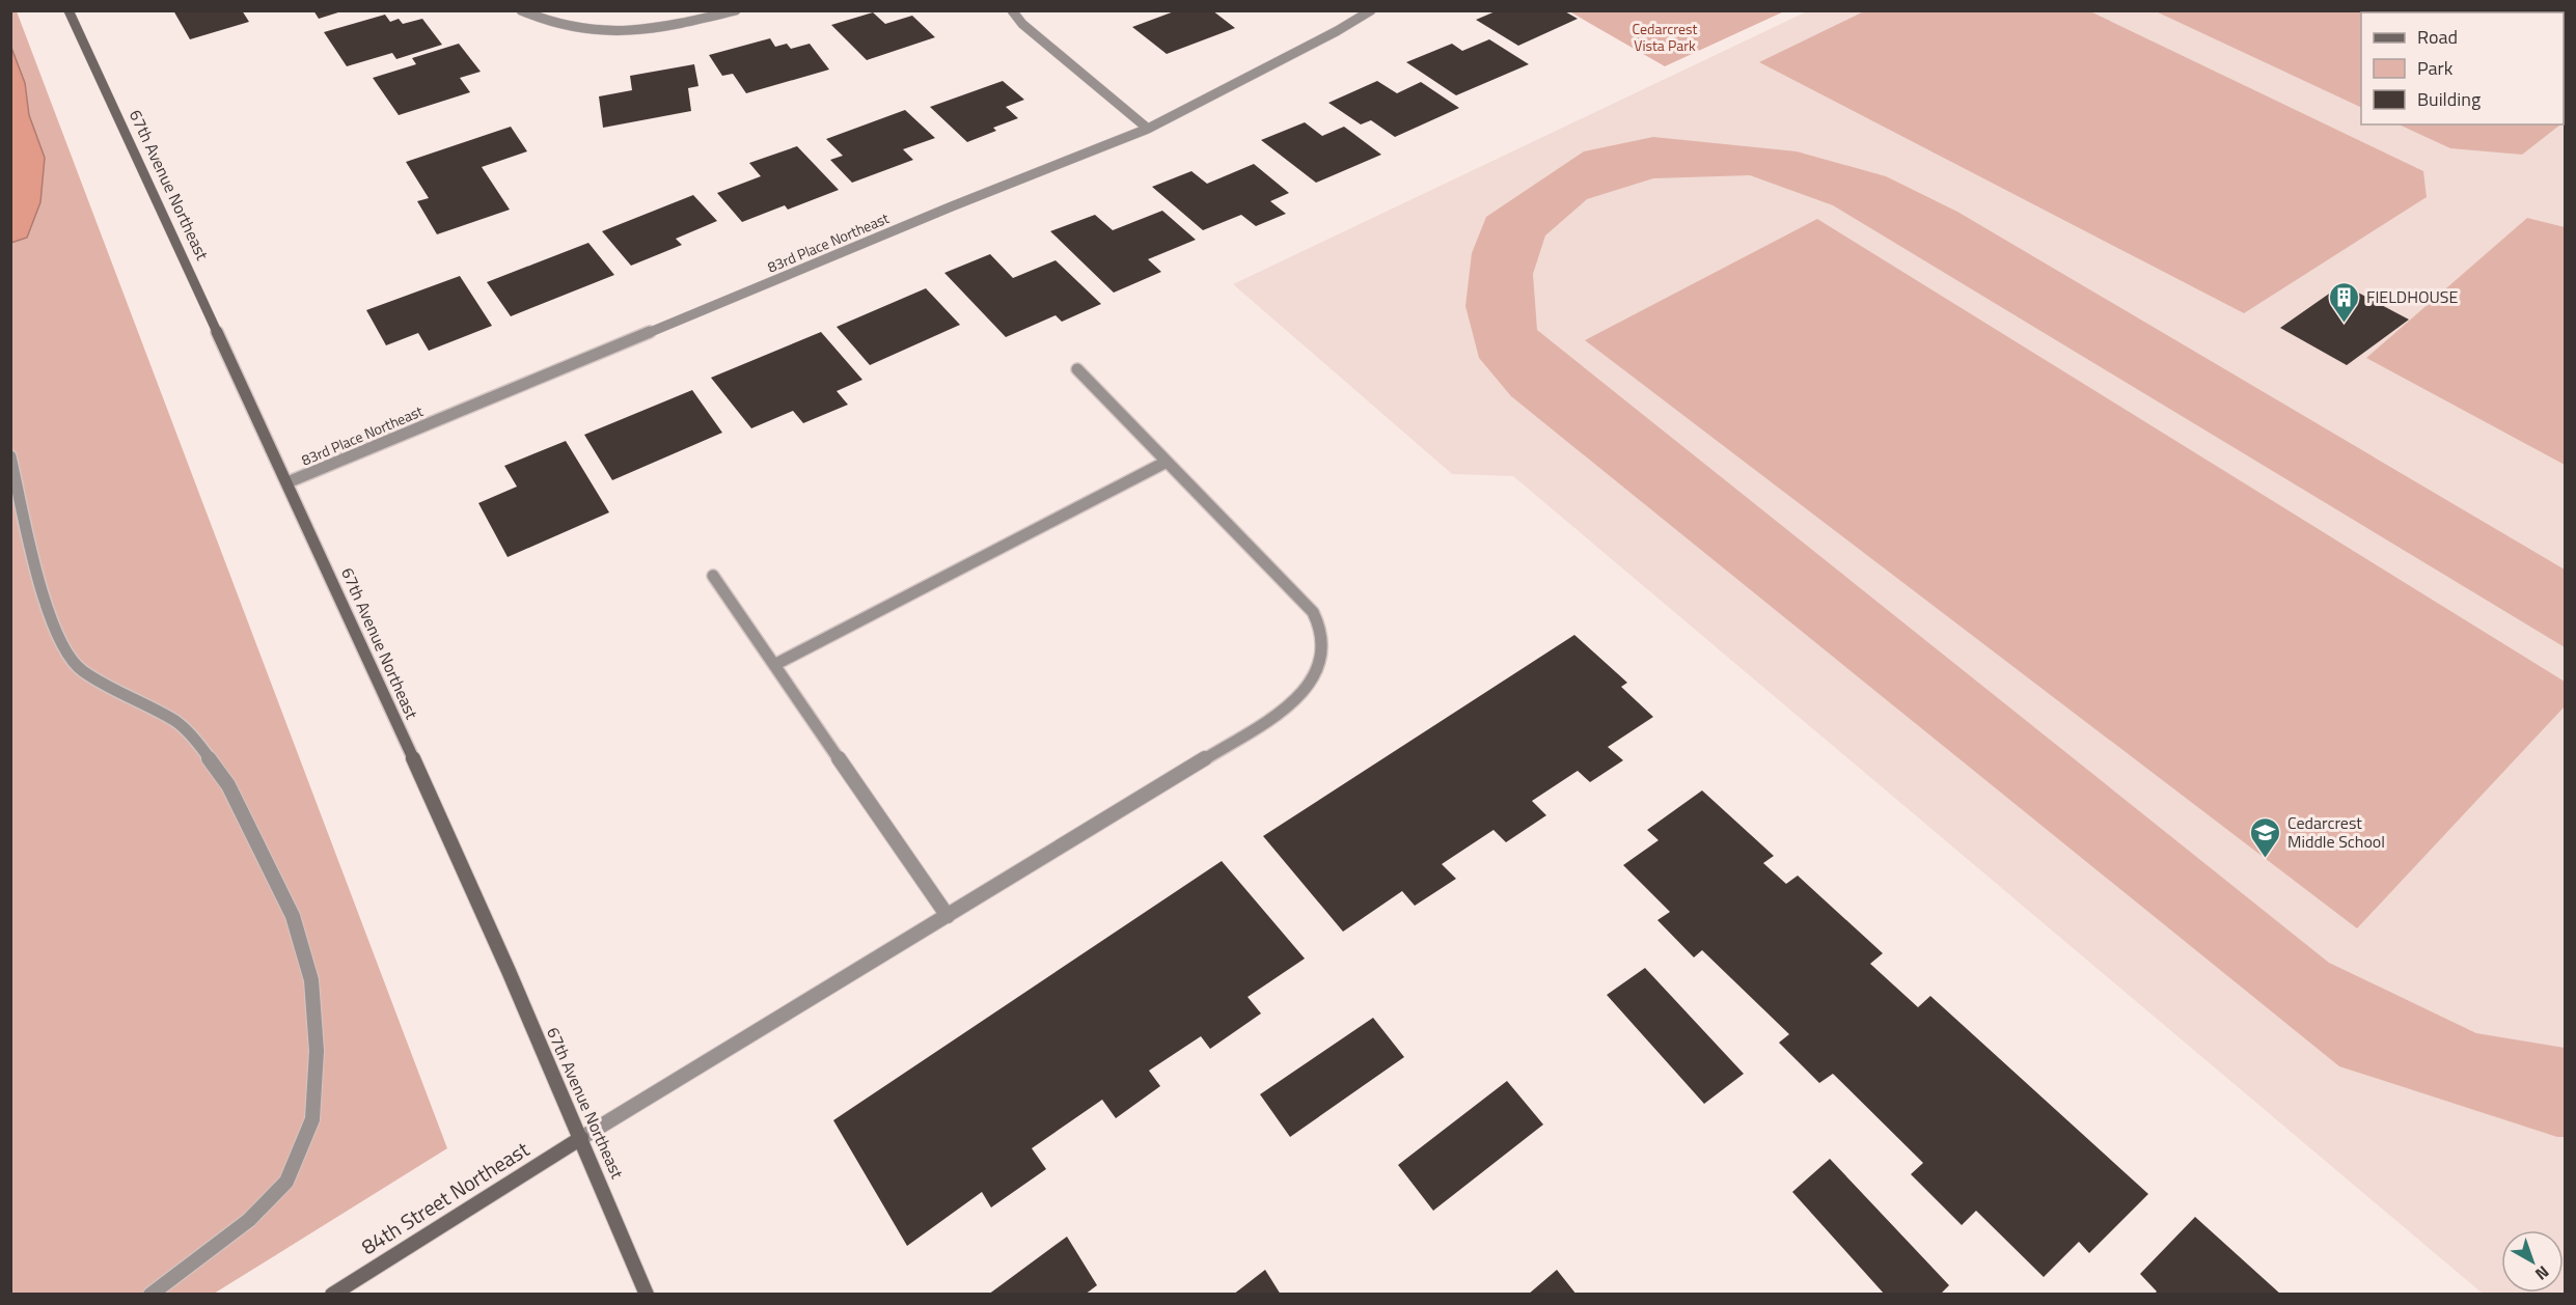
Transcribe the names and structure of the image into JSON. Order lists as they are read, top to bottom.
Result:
{
  "streets": {
    "main road": ["67th Avenue Northeast", "84th Street Northeast"],
    "street": ["83rd Place Northeast"]
  },
  "crossings": [
    ["67th Avenue Northeast", "83rd Place Northeast"],
    ["67th Avenue Northeast", "84th Street Northeast"]
  ],
  "parks": ["Cedarcrest Vista Park"],
  "places": {
    "building": ["FIELDHOUSE"],
    "school or university": ["Cedarcrest Middle School"]
  },
  "legend": ["Road", "Park", "Building"],
  "north": "bottom right"
}
